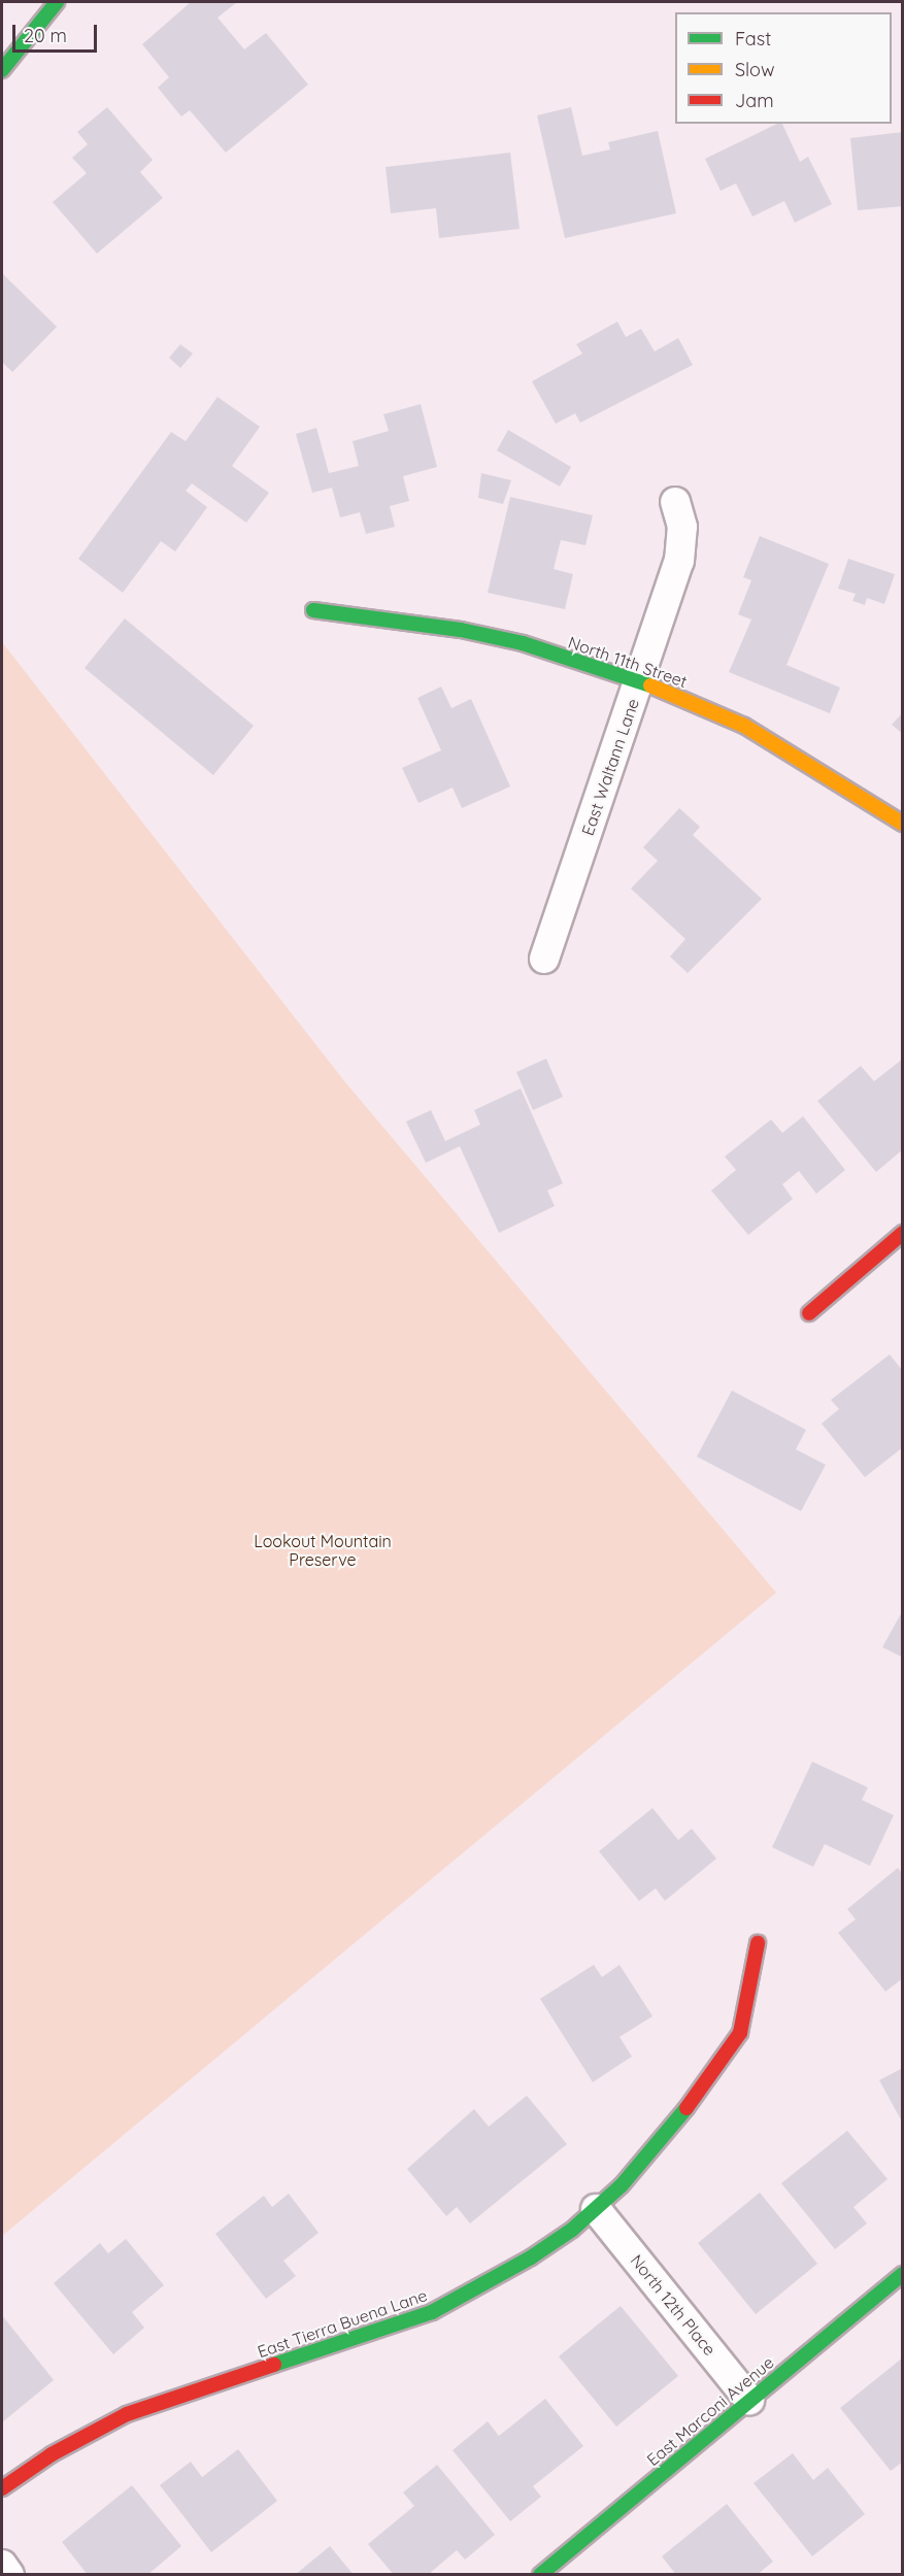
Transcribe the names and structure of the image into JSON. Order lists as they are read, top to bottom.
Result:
{
  "streets": {
    "street": [
      "North 11th Street",
      "East Waltann Lane",
      "North 12th Place",
      "East Tierra Buena Lane",
      "East Marconi Avenue"
    ]
  },
  "crossings": [
    ["North 11th Street", "East Waltann Lane"],
    ["North 12th Place", "East Tierra Buena Lane"],
    ["North 12th Place", "East Marconi Avenue"]
  ],
  "parks": ["Lookout Mountain Preserve"],
  "legend": ["Fast", "Slow", "Jam"],
  "scale_bar": "20 m"
}
